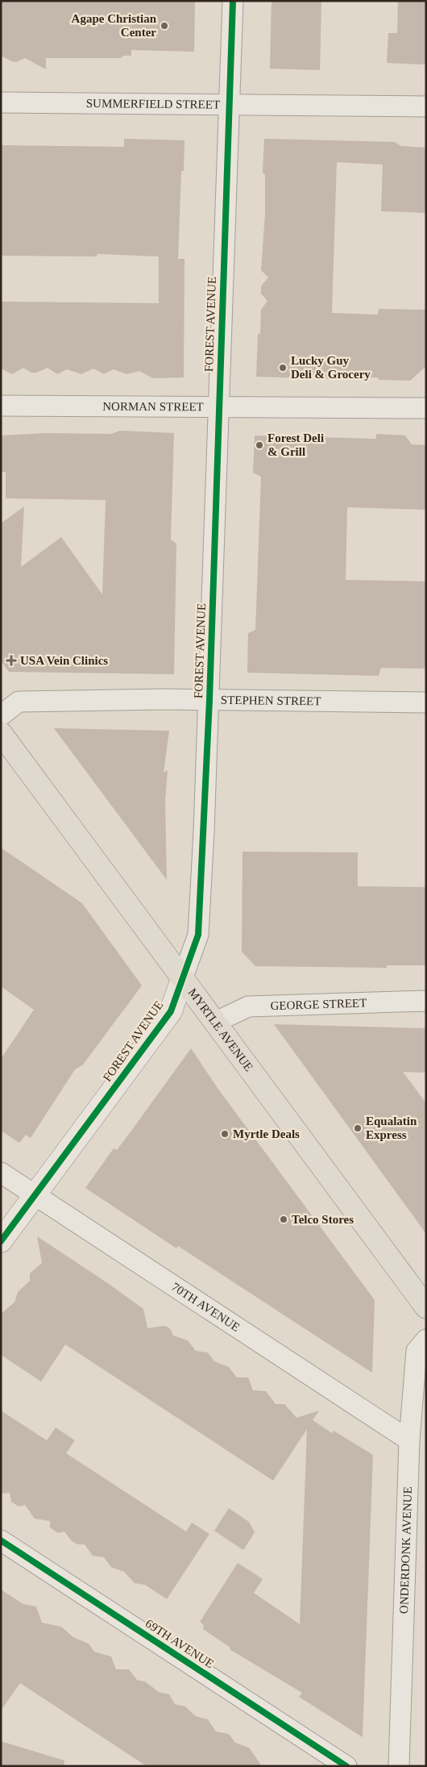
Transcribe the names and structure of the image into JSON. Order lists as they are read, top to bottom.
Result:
{
  "streets": {
    "main road": ["MYRTLE AVENUE"],
    "street": [
      "SUMMERFIELD STREET",
      "FOREST AVENUE",
      "NORMAN STREET",
      "STEPHEN STREET",
      "GEORGE STREET",
      "70TH AVENUE",
      "ONDERDONK AVENUE",
      "69TH AVENUE"
    ]
  },
  "crossings": [
    ["SUMMERFIELD STREET", "FOREST AVENUE"],
    ["FOREST AVENUE", "NORMAN STREET"],
    ["FOREST AVENUE", "STEPHEN STREET"],
    ["FOREST AVENUE", "MYRTLE AVENUE"],
    ["FOREST AVENUE", "70TH AVENUE"],
    ["GEORGE STREET", "MYRTLE AVENUE"],
    ["70TH AVENUE", "ONDERDONK AVENUE"]
  ],
  "places": {
    "other": [
      "Agape Christian Center",
      "Lucky Guy Deli & Grocery",
      "Forest Deli & Grill",
      "Equalatin Express",
      "Myrtle Deals",
      "Telco Stores"
    ],
    "health": ["USA Vein Clinics"]
  }
}
